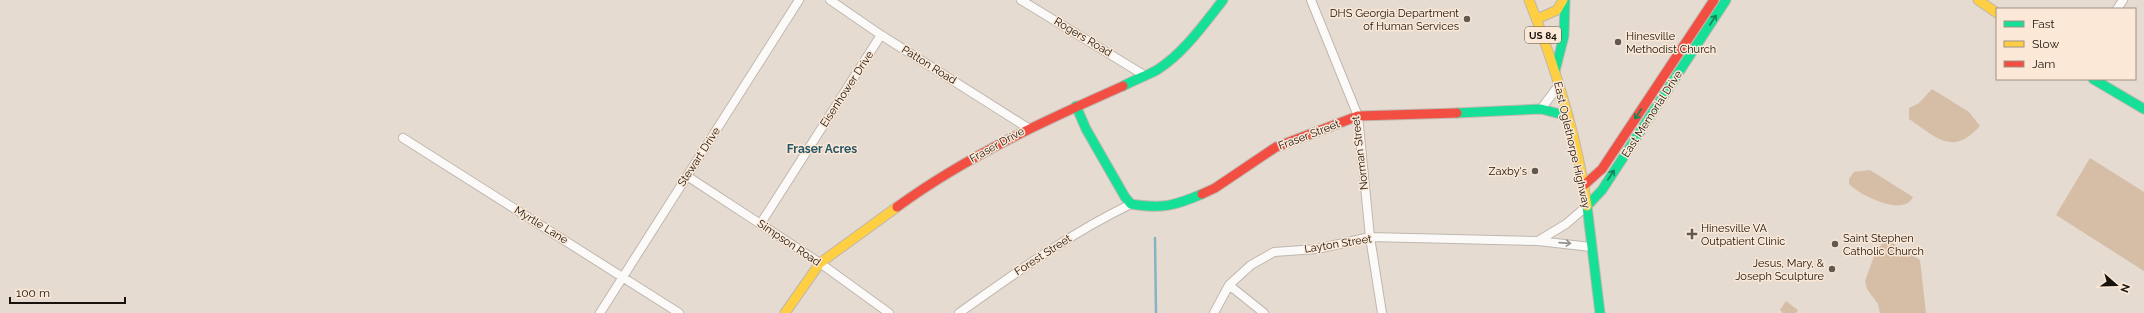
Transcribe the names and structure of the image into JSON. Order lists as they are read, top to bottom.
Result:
{
  "streets": {
    "main road": [
      "US 84",
      "East Memorial Drive",
      "Fraser Street",
      "Fraser Drive",
      "East Oglethorpe Highway"
    ],
    "street": [
      "Rogers Road",
      "Patton Road",
      "Eisenhower Drive",
      "Norman Street",
      "Stewart Drive",
      "Myrtle Lane",
      "Simpson Road",
      "Layton Street",
      "Forest Street"
    ]
  },
  "crossings": [
    ["US 84", "East Oglethorpe Highway"],
    ["Rogers Road", "Fraser Drive"],
    ["Patton Road", "Eisenhower Drive"],
    ["Patton Road", "Fraser Drive"],
    ["Eisenhower Drive", "Simpson Road"],
    ["East Memorial Drive", "East Oglethorpe Highway"],
    ["Fraser Street", "East Oglethorpe Highway"],
    ["Fraser Street", "Norman Street"],
    ["Fraser Street", "Forest Street"],
    ["Fraser Drive", "Simpson Road"],
    ["East Oglethorpe Highway", "Layton Street"],
    ["Norman Street", "Layton Street"],
    ["Stewart Drive", "Myrtle Lane"],
    ["Stewart Drive", "Simpson Road"]
  ],
  "districts": ["Fraser Acres"],
  "places": {
    "other": [
      "DHS Georgia Department of Human Services",
      "Hinesville Methodist Church",
      "Zaxby's",
      "Saint Stephen Catholic Church",
      "Jesus, Mary, & Joseph Sculpture"
    ],
    "health": ["Hinesville VA Outpatient Clinic"]
  },
  "legend": ["Fast", "Slow", "Jam"],
  "scale_bar": "100 m",
  "north": "right"
}
